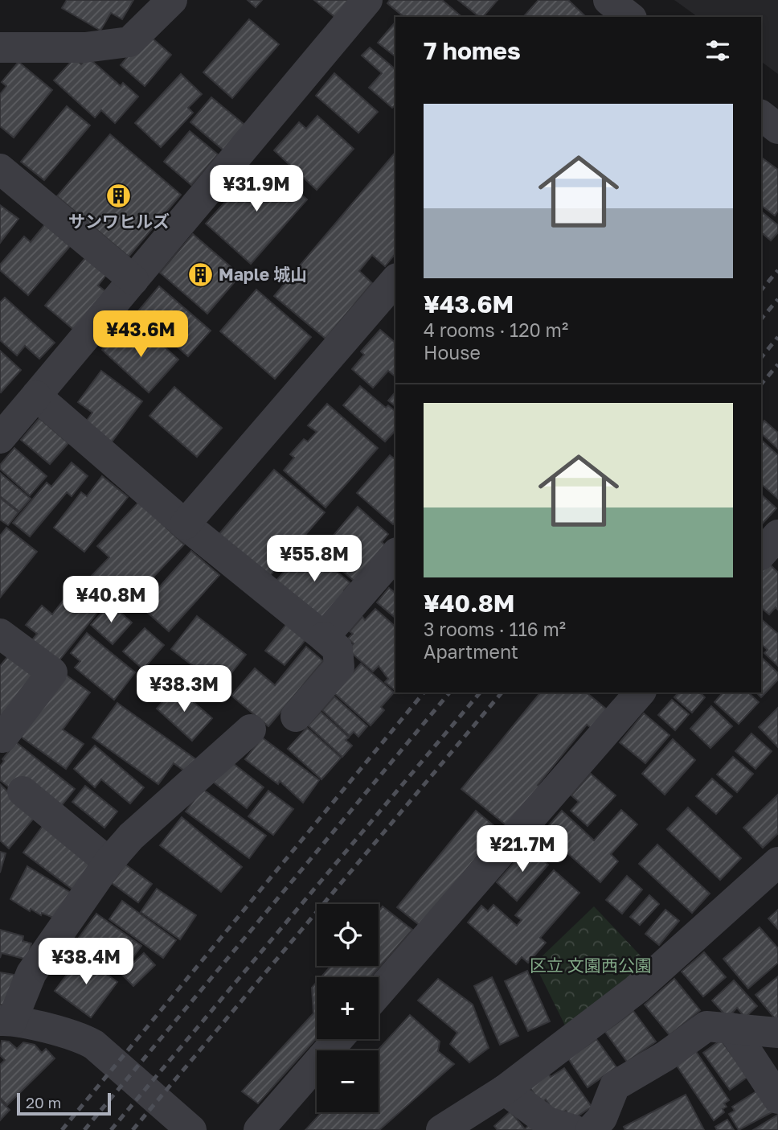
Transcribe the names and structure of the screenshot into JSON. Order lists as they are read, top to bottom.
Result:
{
  "parks": ["区立 文園西公園"],
  "places": {
    "building": ["サンワヒルズ", "Maple 城山"]
  },
  "scale_bar": "20 m",
  "page": {
    "heading": "7 homes",
    "list": [
      {
        "name": "¥43.6M",
        "note": "4 rooms · 120 m² · House"
      },
      {
        "name": "¥40.8M",
        "note": "3 rooms · 116 m² · Apartment"
      }
    ],
    "price": [
      "¥31.9M",
      "¥43.6M",
      "¥55.8M",
      "¥40.8M",
      "¥38.3M",
      "¥21.7M",
      "¥38.4M"
    ],
    "map_buttons": ["+", "−"],
    "scale": "20 m"
  }
}
